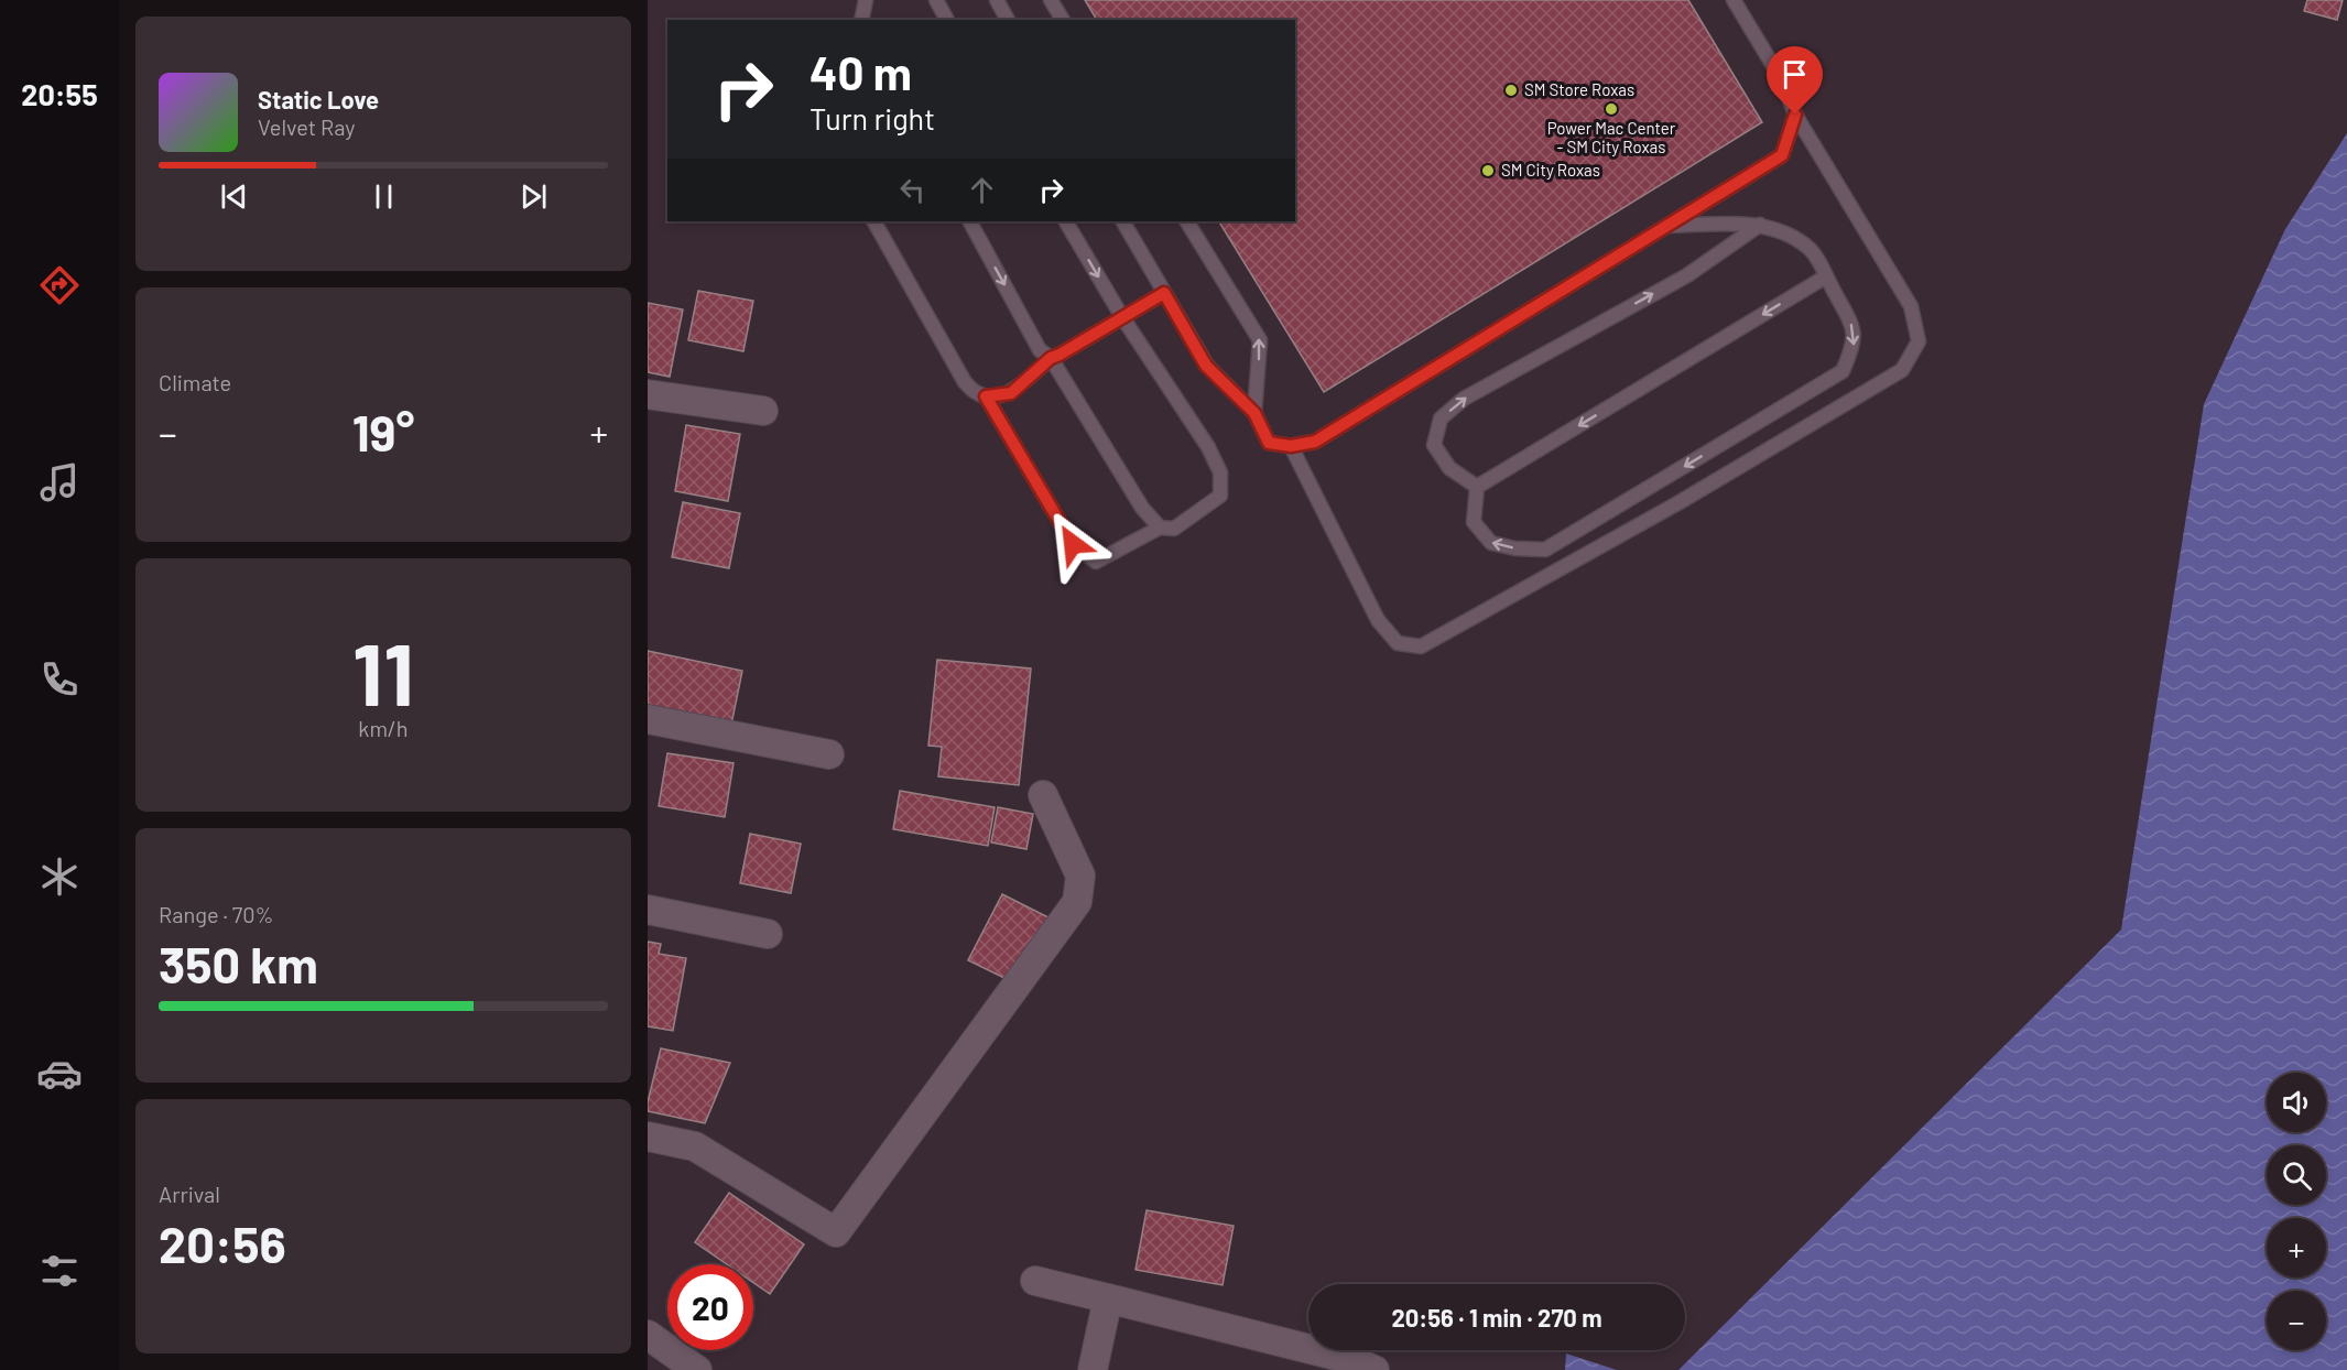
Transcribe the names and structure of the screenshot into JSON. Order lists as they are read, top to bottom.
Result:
{
  "places": ["SM Store Roxas", "Power Mac Center - SM City Roxas", "SM City Roxas"],
  "page": {
    "tabs": "20:55",
    "turn": ["40 m", "Turn right"],
    "song": ["Static Love", "Velvet Ray"],
    "tile": [
      "Climate",
      ["11", "km/h"],
      ["Range · 70%", "350 km"],
      ["Arrival", "20:56"]
    ],
    "heat": ["−", "19°", "+"],
    "map_buttons": ["+", "−"],
    "limit": "20",
    "trip": "20:56 · 1 min · 270 m"
  }
}
